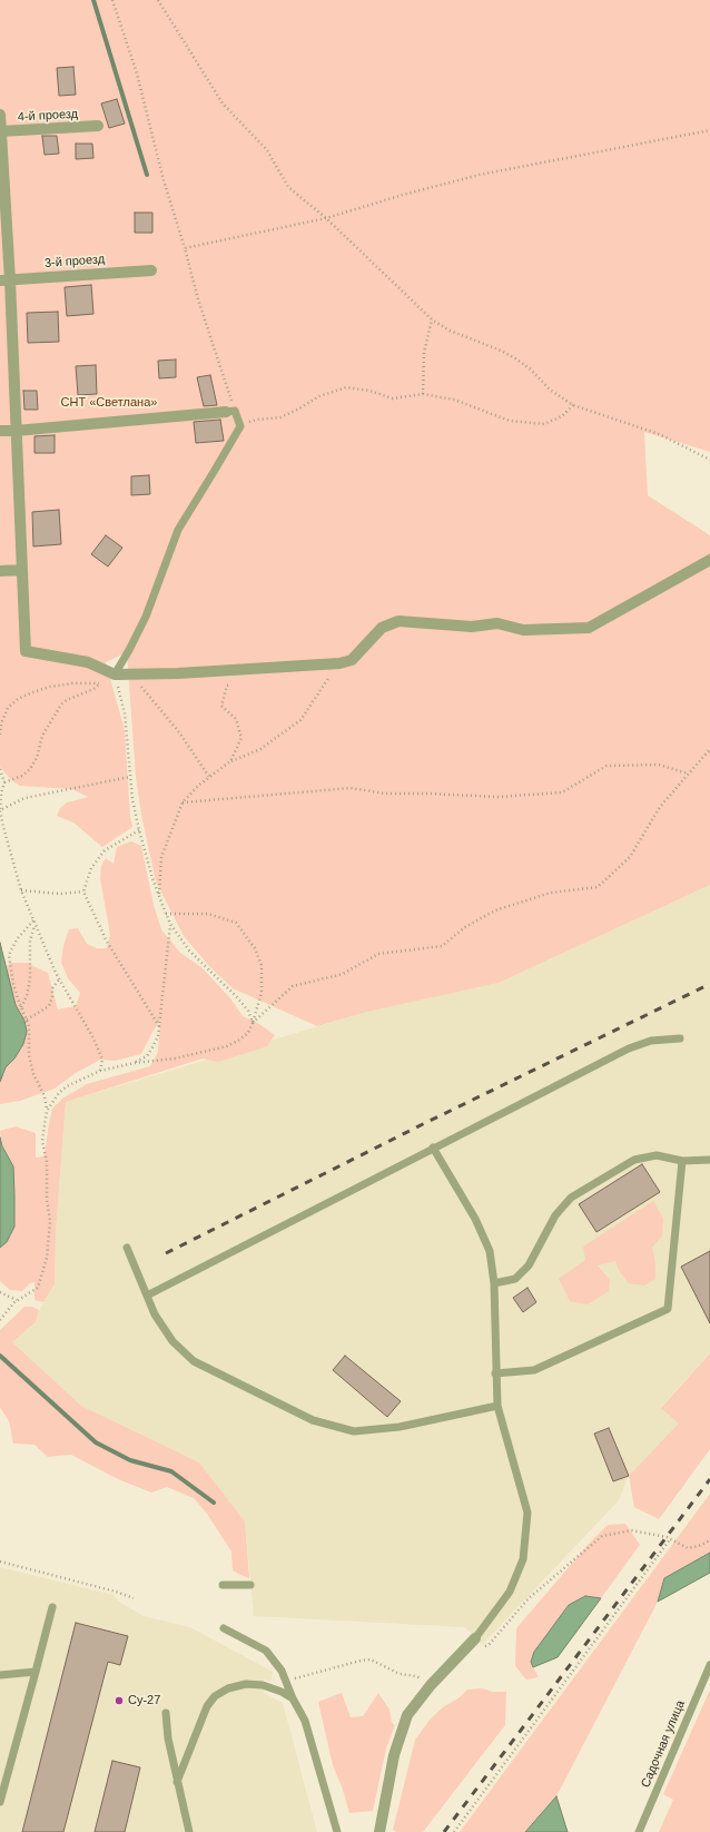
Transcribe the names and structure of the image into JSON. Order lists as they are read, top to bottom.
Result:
{
  "streets": {
    "street": ["4-й проезд", "3-й проезд"],
    "lane": ["Садочная улица"]
  },
  "parks": ["СНТ «Светлана»"],
  "places": ["Су-27"]
}
